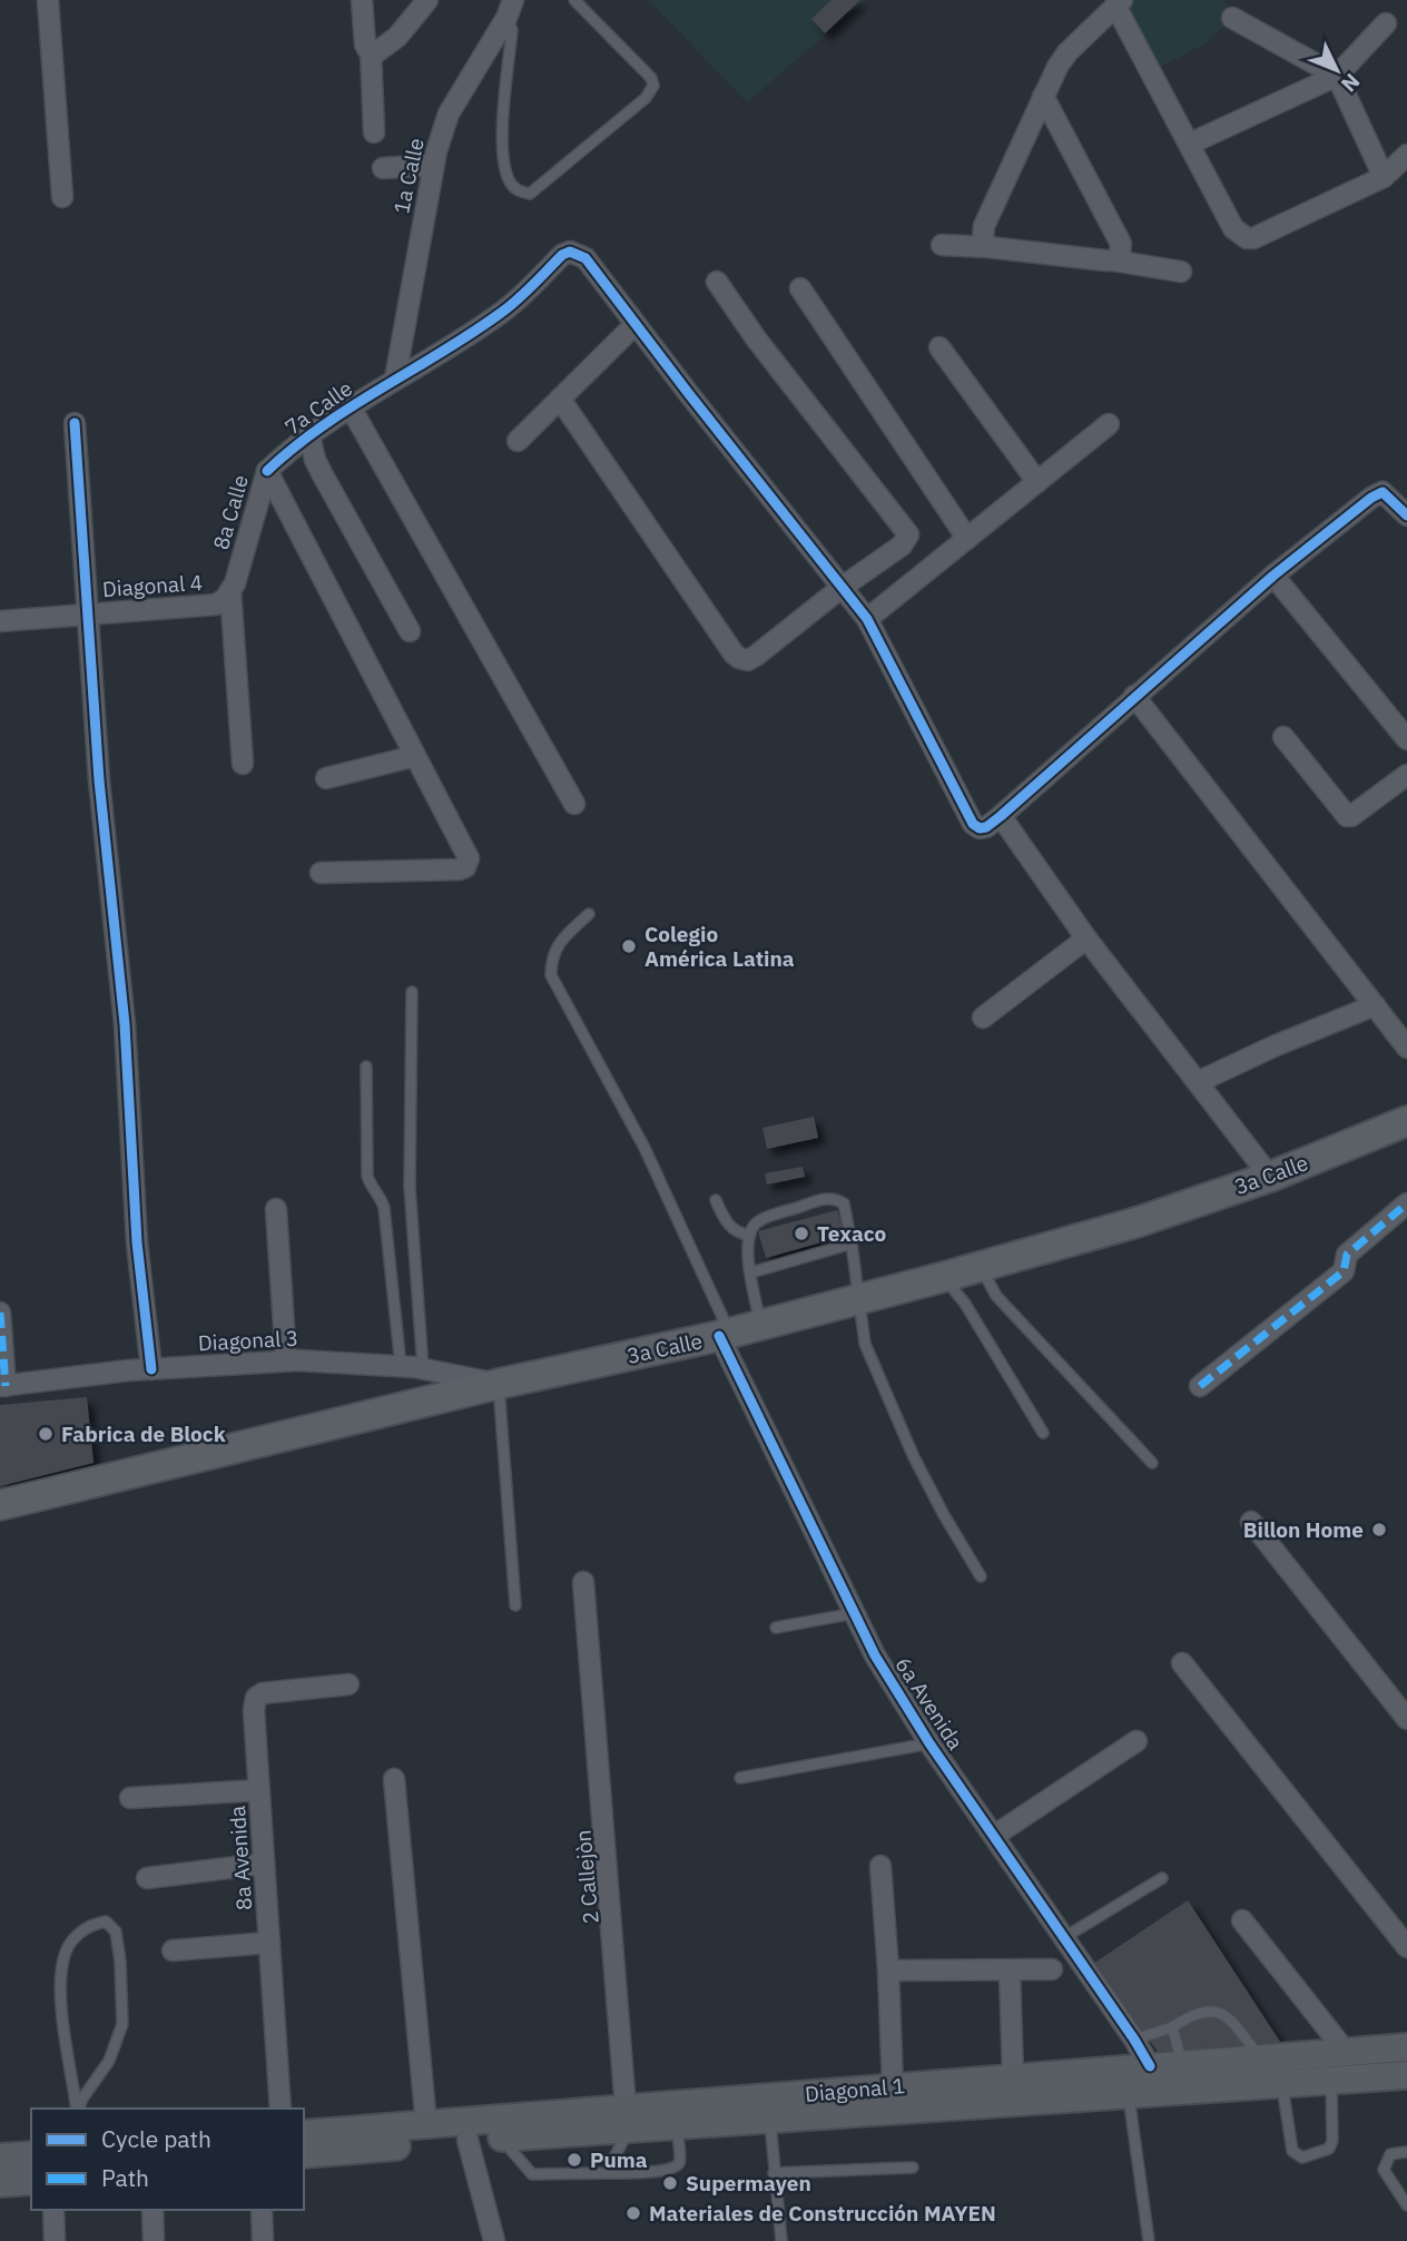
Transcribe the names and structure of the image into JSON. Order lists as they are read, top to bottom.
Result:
{
  "streets": {
    "main road": ["3a Calle", "Diagonal 1"],
    "street": [
      "1a Calle",
      "7a Calle",
      "8a Calle",
      "Diagonal 4",
      "Diagonal 3",
      "6a Avenida",
      "8a Avenida"
    ]
  },
  "crossings": [
    ["1a Calle", "7a Calle"],
    ["7a Calle", "8a Calle"],
    ["8a Calle", "Diagonal 4"],
    ["3a Calle", "Diagonal 3"],
    ["3a Calle", "6a Avenida"],
    ["6a Avenida", "Diagonal 1"]
  ],
  "places": [
    "Colegio América Latina",
    "Texaco",
    "Fabrica de Block",
    "Billon Home",
    "Puma",
    "Supermayen",
    "Materiales de Construcción MAYEN"
  ],
  "legend": ["Cycle path", "Path"],
  "north": "bottom right"
}
